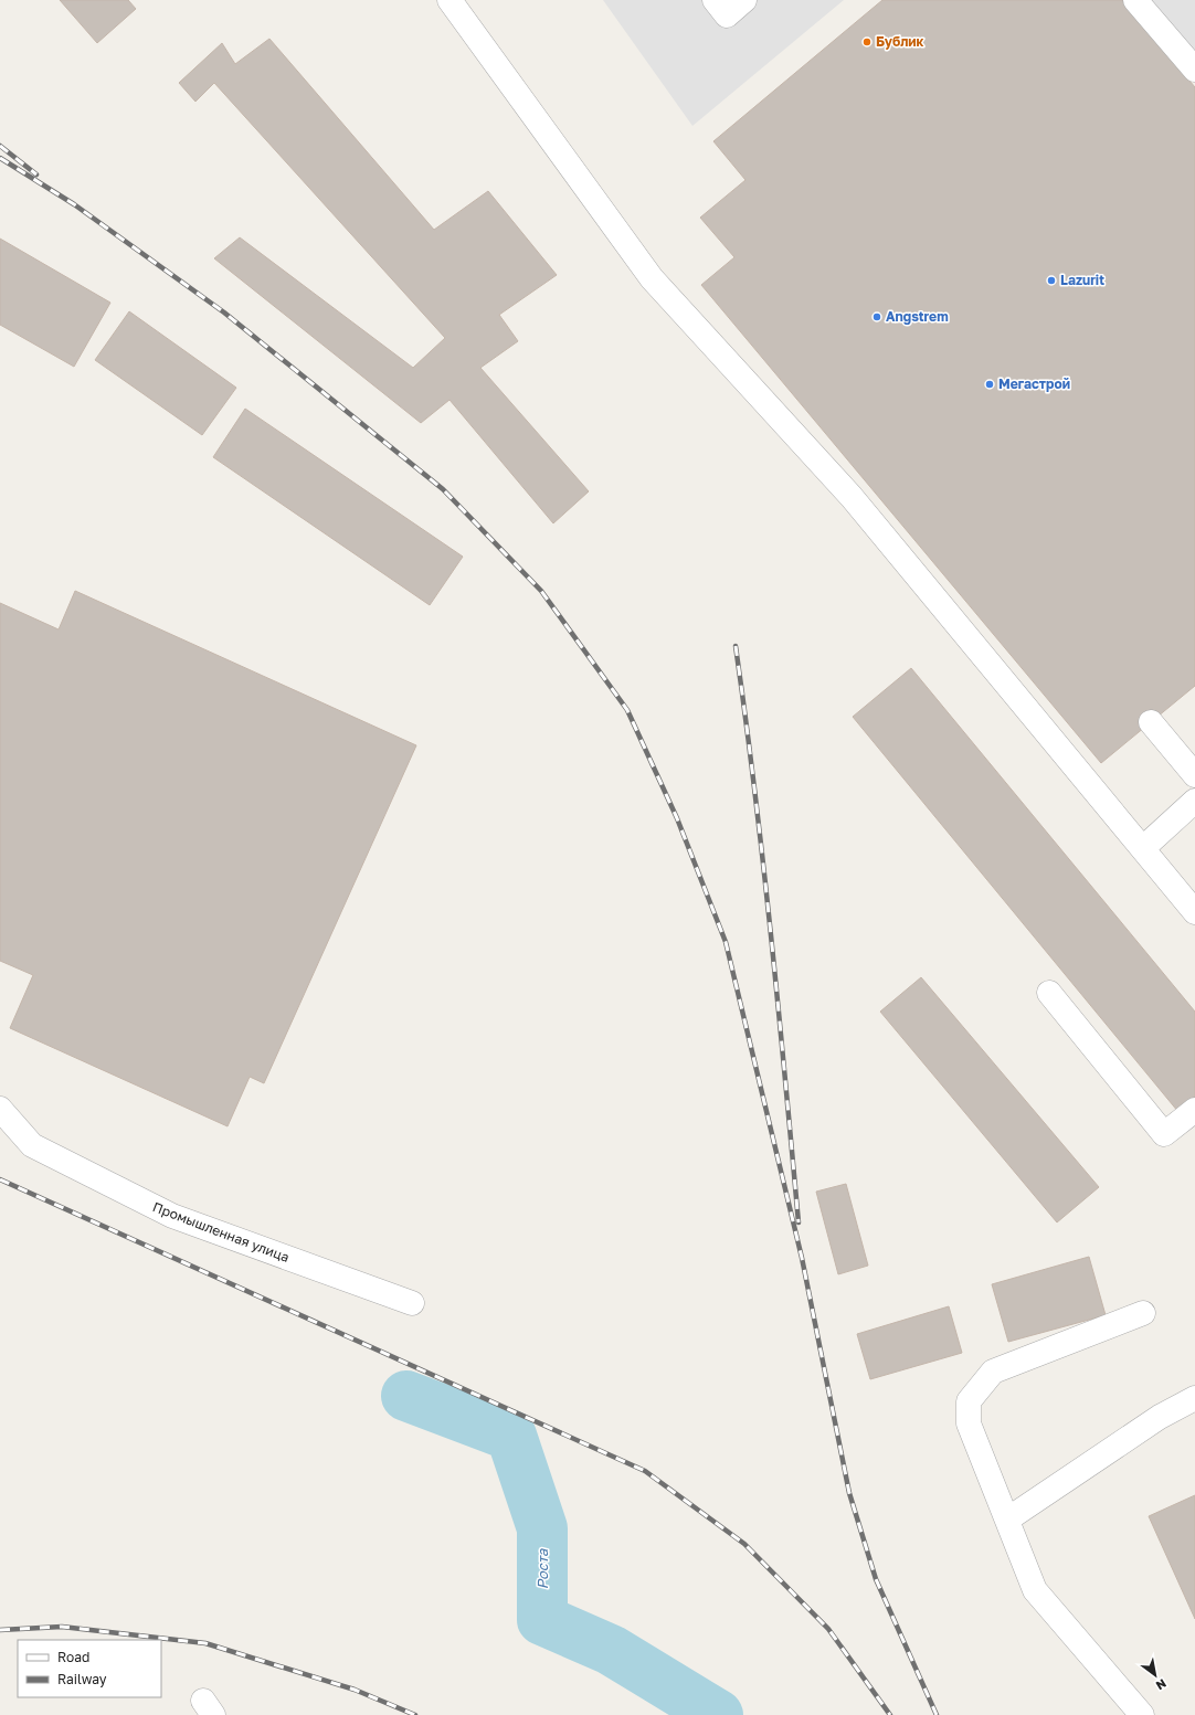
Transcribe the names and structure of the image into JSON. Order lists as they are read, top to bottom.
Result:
{
  "streets": {
    "street": ["Промышленная улица"]
  },
  "water": ["Роста"],
  "places": [
    "Бублик",
    "Lazurit",
    "Angstrem",
    "Мегастрой"
  ],
  "legend": ["Road", "Railway"],
  "north": "bottom right"
}
